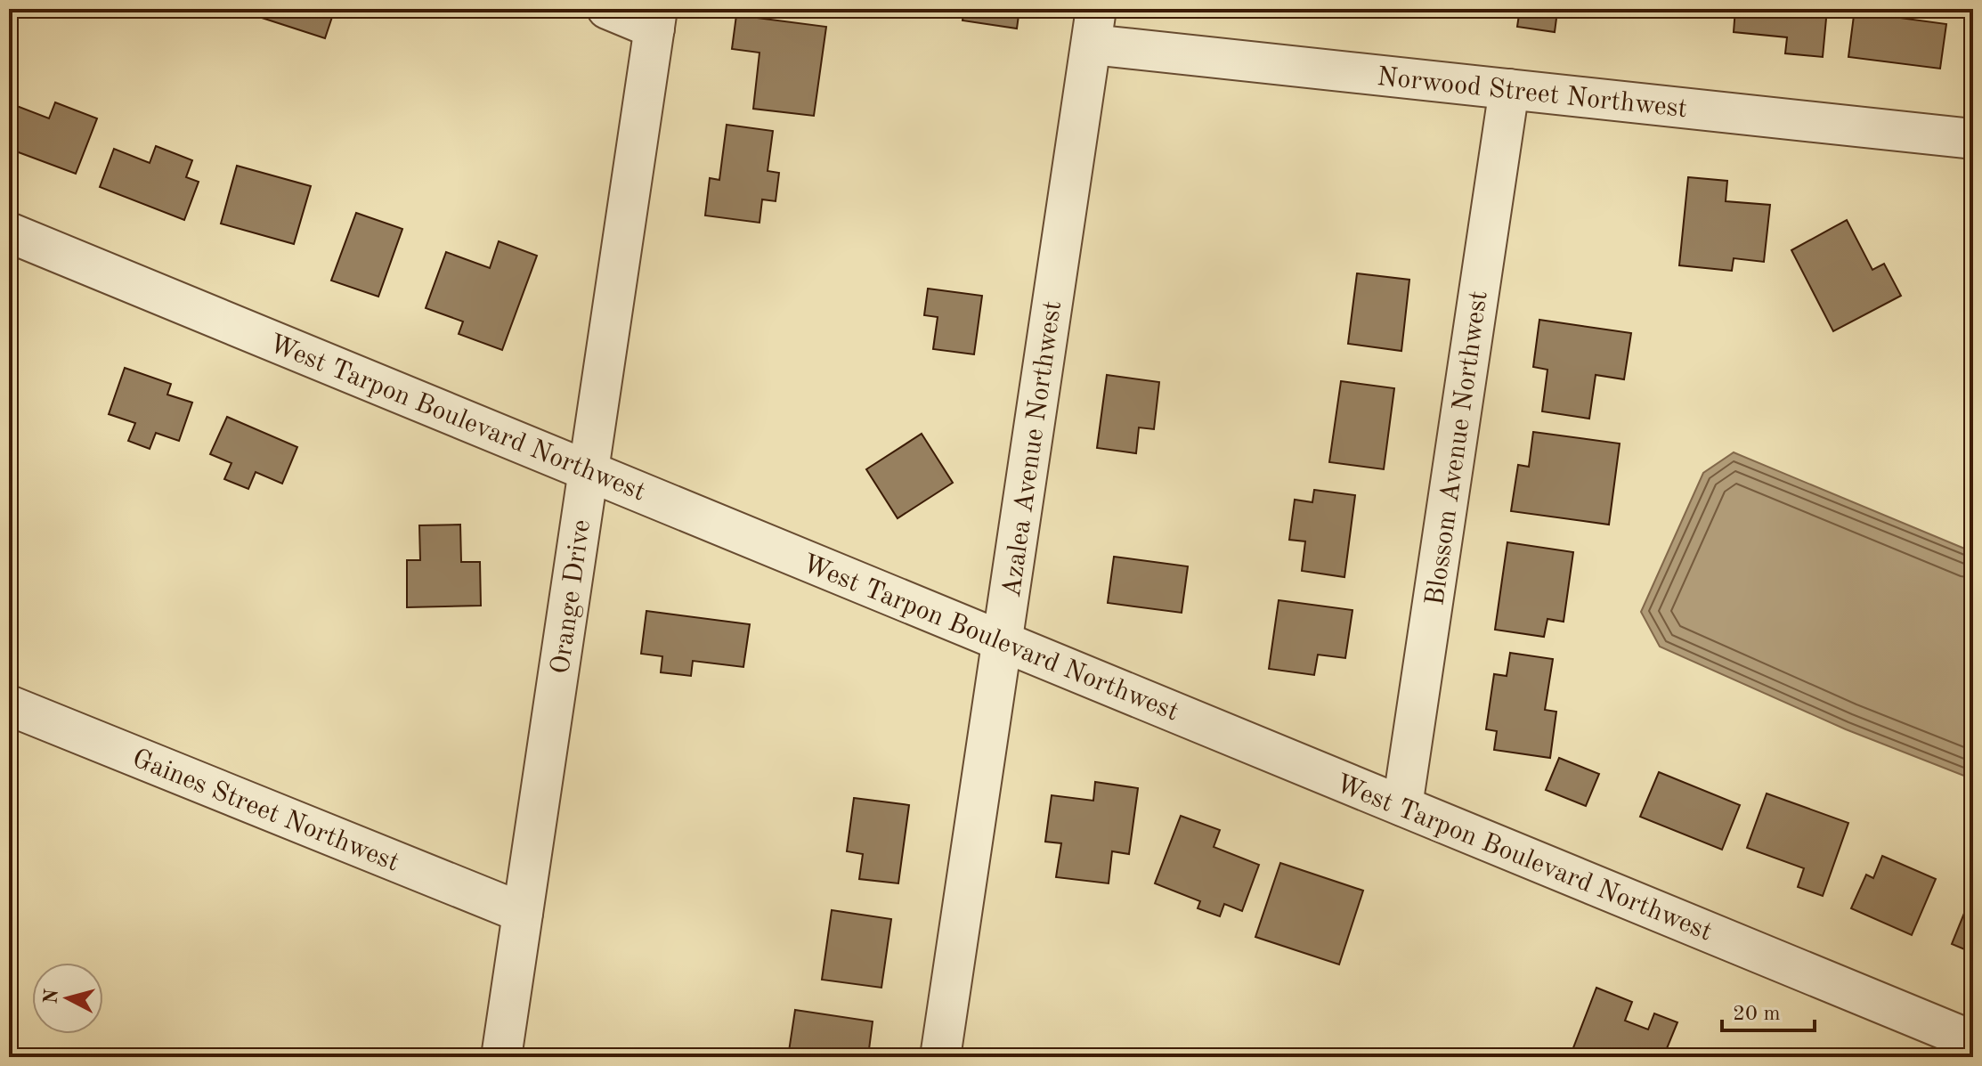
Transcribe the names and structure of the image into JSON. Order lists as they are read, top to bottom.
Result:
{
  "streets": {
    "street": [
      "Norwood Street Northwest",
      "West Tarpon Boulevard Northwest",
      "Blossom Avenue Northwest",
      "Azalea Avenue Northwest",
      "Orange Drive",
      "Gaines Street Northwest"
    ]
  },
  "crossings": [
    ["Norwood Street Northwest", "Blossom Avenue Northwest"],
    ["Norwood Street Northwest", "Azalea Avenue Northwest"],
    ["West Tarpon Boulevard Northwest", "Blossom Avenue Northwest"],
    ["West Tarpon Boulevard Northwest", "Azalea Avenue Northwest"],
    ["West Tarpon Boulevard Northwest", "Orange Drive"],
    ["Orange Drive", "Gaines Street Northwest"]
  ],
  "scale_bar": "20 m",
  "north": "left"
}
